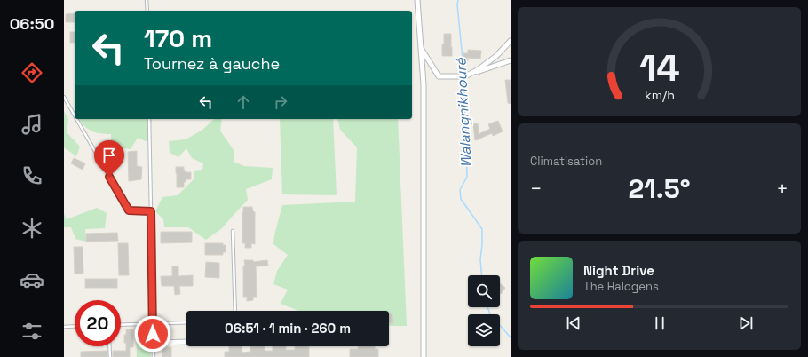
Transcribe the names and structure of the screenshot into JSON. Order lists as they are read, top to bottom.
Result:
{
  "water": ["Walangnikhouré"],
  "page": {
    "tabs": "06:50",
    "turn": ["170 m", "Tournez à gauche"],
    "tile": "Climatisation",
    "heat": ["−", "21.5°", "+"],
    "song": ["Night Drive", "The Halogens"],
    "limit": "20",
    "trip": "06:51 · 1 min · 260 m",
    "gauge": ["14", "km/h"]
  }
}
